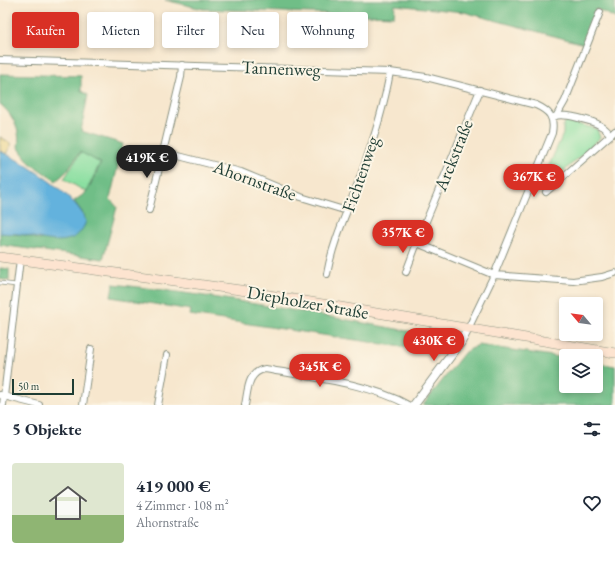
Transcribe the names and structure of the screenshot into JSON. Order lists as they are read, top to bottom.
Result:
{
  "streets": {
    "main road": ["Diepholzer Straße"],
    "street": [
      "Tannenweg",
      "Arckstraße",
      "Fichtenweg",
      "Ahornstraße"
    ]
  },
  "crossings": [
    ["Tannenweg", "Arckstraße"],
    ["Tannenweg", "Fichtenweg"],
    ["Fichtenweg", "Ahornstraße"]
  ],
  "scale_bar": "50 m",
  "north": "top left",
  "page": {
    "chip": [
      "Kaufen",
      "Mieten",
      "Filter",
      "Neu",
      "Wohnung"
    ],
    "price": [
      "419K €",
      "367K €",
      "357K €",
      "430K €",
      "345K €"
    ],
    "scale": "50 m",
    "heading": "5 Objekte",
    "list": [
      {
        "name": "419 000 €",
        "note": "4 Zimmer · 108 m² · Ahornstraße"
      }
    ]
  }
}
